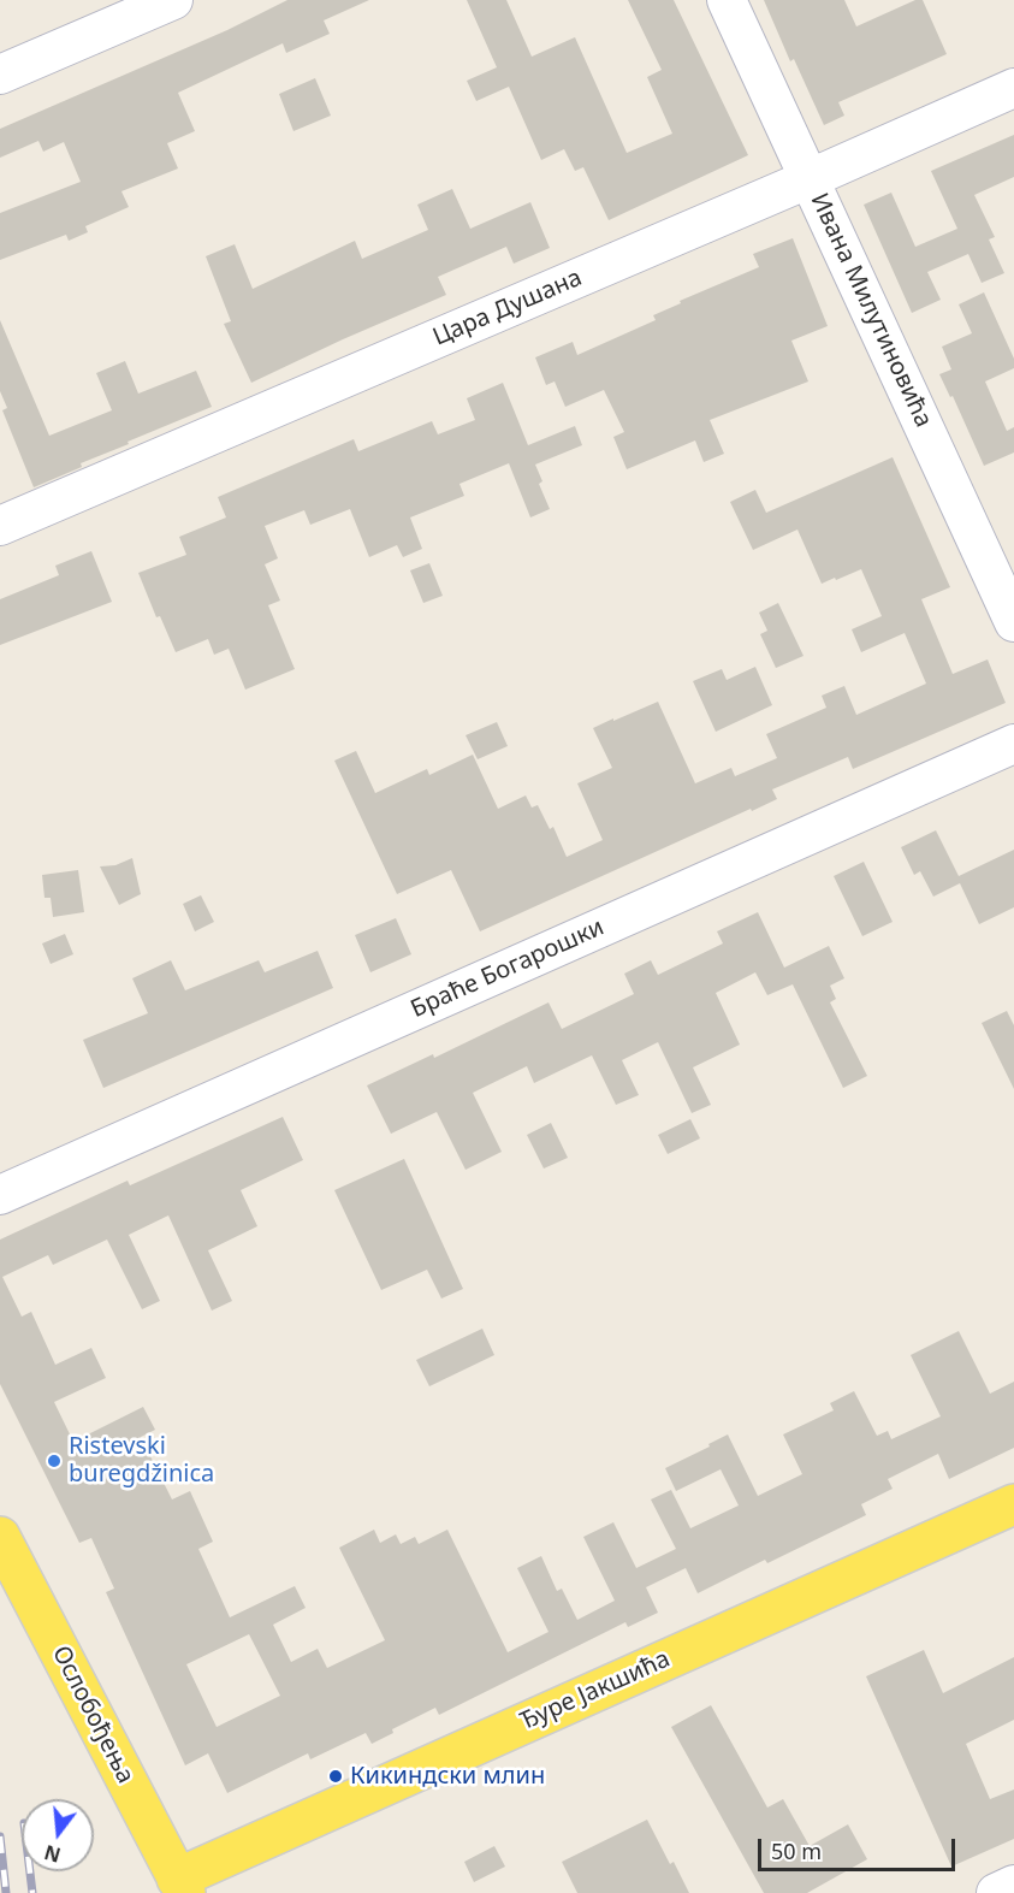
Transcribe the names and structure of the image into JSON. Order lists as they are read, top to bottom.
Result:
{
  "streets": {
    "main road": ["Ђуре Јакшића", "Ослобођења"],
    "street": ["Цара Душана", "Ивана Милутиновића", "Браће Богарошки"]
  },
  "crossings": [
    ["Цара Душана", "Ивана Милутиновића"],
    ["Ђуре Јакшића", "Ослобођења"]
  ],
  "places": ["Ristevski buregdžinica", "Кикиндски млин"],
  "scale_bar": "50 m",
  "north": "bottom"
}
